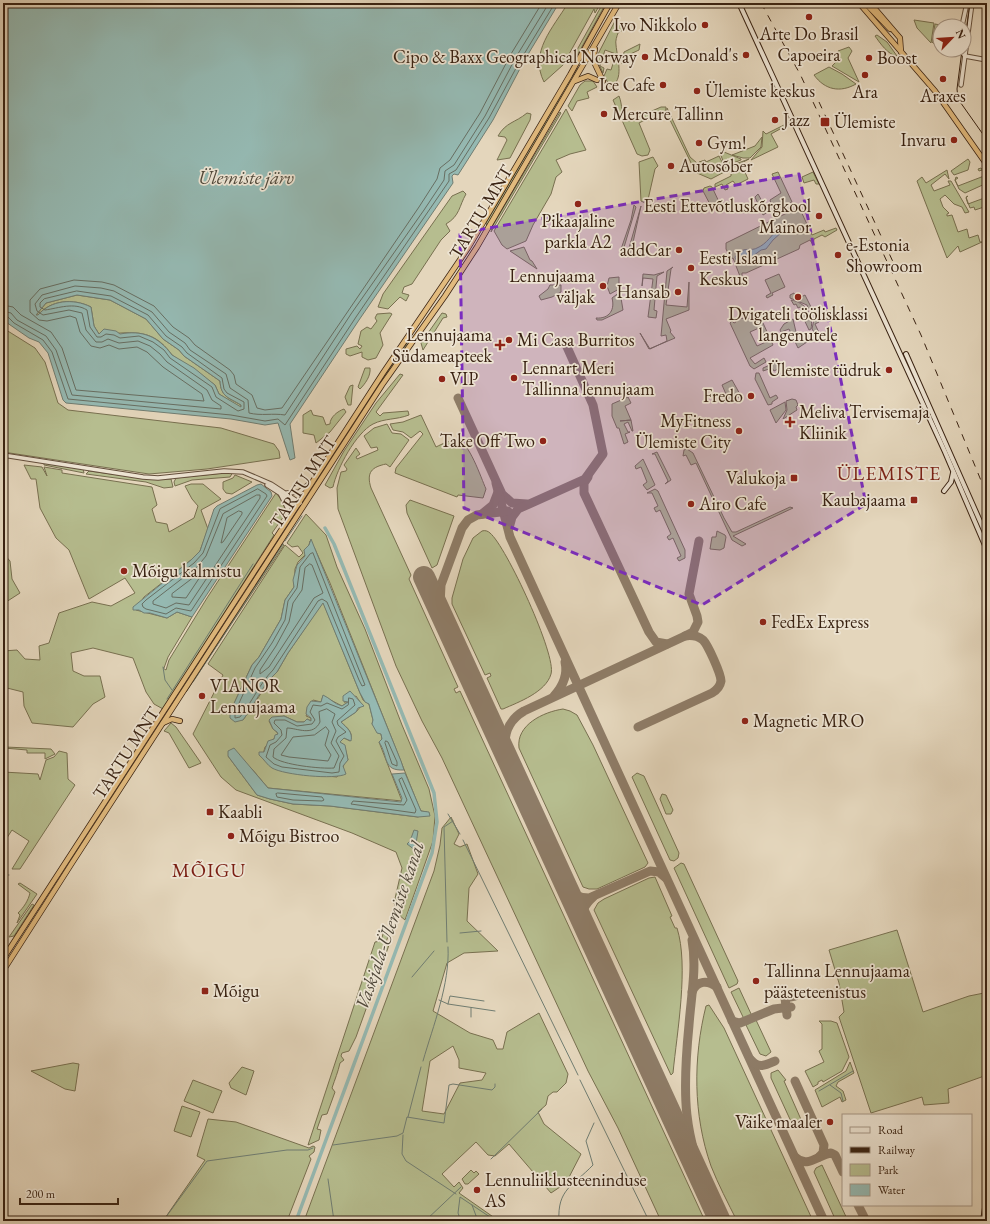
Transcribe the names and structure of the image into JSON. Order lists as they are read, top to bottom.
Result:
{
  "streets": {
    "highway": ["TARTU MNT"]
  },
  "districts": ["ÜLEMISTE", "MÕIGU"],
  "water": ["Ülemiste järv", "Vaskjala-Ülemiste kanal"],
  "places": {
    "other": [
      "Arte Do Brasil Capoeira",
      "Ivo Nikkolo",
      "McDonald's",
      "Cipo & Baxx Geographical Norway",
      "Boost",
      "Ara",
      "Araxes",
      "Ice Cafe",
      "Ülemiste keskus",
      "Mercure Tallinn",
      "Jazz",
      "Invaru",
      "Gym!",
      "Autosõber",
      "Pikaajaline parkla A2",
      "Eesti Ettevõtluskõrgkool Mainor",
      "addCar",
      "e-Estonia Showroom",
      "Eesti Islami Keskus",
      "Lennujaama väljak",
      "Hansab",
      "Dvigateli töölisklassi langenutele",
      "Mi Casa Burritos",
      "Ülemiste tüdruk",
      "Lennart Meri Tallinna lennujaam",
      "VIP",
      "Fredo",
      "MyFitness Ülemiste City",
      "Take Off Two",
      "Airo Cafe",
      "Mõigu kalmistu",
      "FedEx Express",
      "VIANOR Lennujaama",
      "Magnetic MRO",
      "Mõigu Bistroo",
      "Tallinna Lennujaama päästeteenistus",
      "Väike maaler",
      "Lennuliiklusteeninduse AS"
    ],
    "transit": [
      "Ülemiste",
      "Valukoja",
      "Kaubajaama",
      "Kaabli",
      "Mõigu"
    ],
    "health": ["Lennujaama Südameapteek", "Meliva Tervisemaja Kliinik"]
  },
  "legend": [
    "Road",
    "Railway",
    "Park",
    "Water"
  ],
  "scale_bar": "200 m",
  "north": "top right"
}
